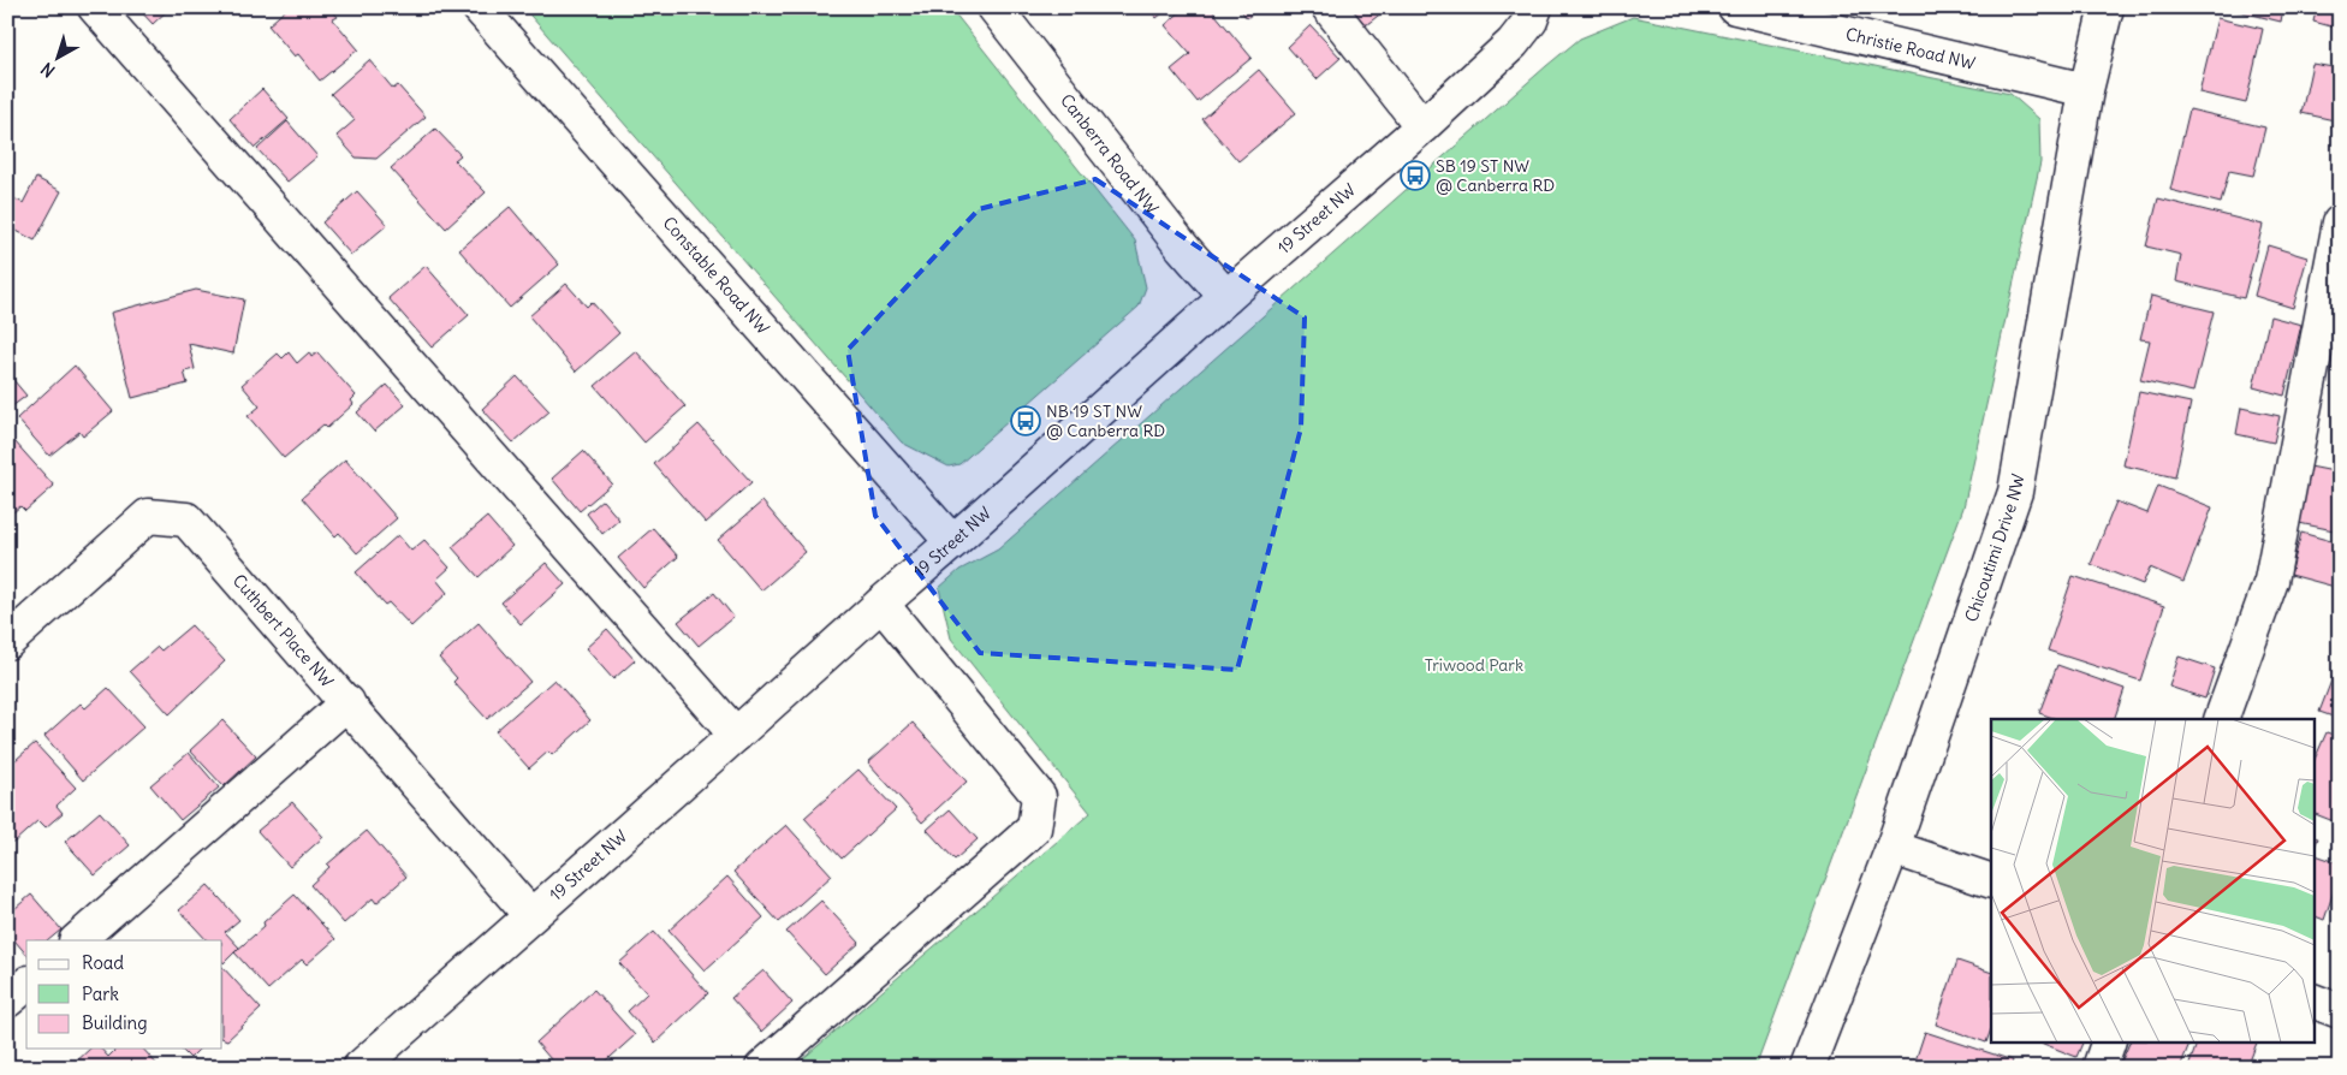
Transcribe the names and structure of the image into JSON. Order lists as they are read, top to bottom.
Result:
{
  "streets": {
    "street": [
      "Christie Road NW",
      "Canberra Road NW",
      "19 Street NW",
      "Constable Road NW",
      "Chicoutimi Drive NW",
      "Cuthbert Place NW"
    ]
  },
  "crossings": [
    ["Christie Road NW", "Chicoutimi Drive NW"],
    ["Canberra Road NW", "19 Street NW"],
    ["19 Street NW", "Constable Road NW"],
    ["19 Street NW", "Cuthbert Place NW"]
  ],
  "parks": ["Triwood Park"],
  "places": {
    "bus stop": ["SB 19 ST NW @ Canberra RD", "NB 19 ST NW @ Canberra RD"]
  },
  "legend": ["Road", "Park", "Building"],
  "north": "bottom left"
}
